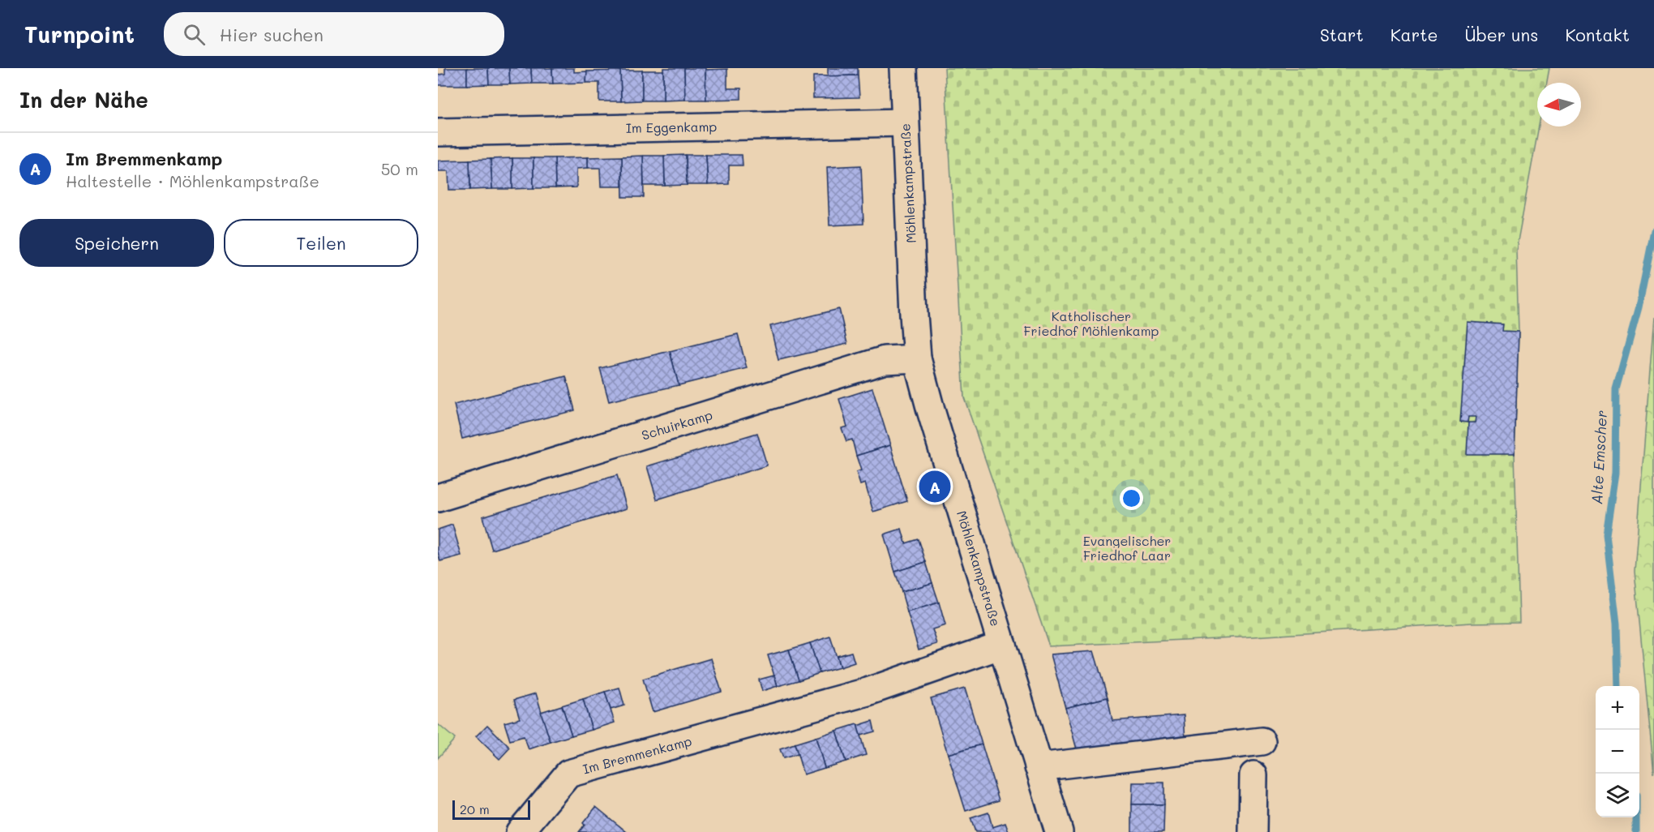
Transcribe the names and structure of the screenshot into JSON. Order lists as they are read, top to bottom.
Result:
{
  "streets": {
    "street": [
      "Im Eggenkamp",
      "Möhlenkampstraße",
      "Schuirkamp",
      "Im Bremmenkamp"
    ]
  },
  "crossings": [
    ["Im Eggenkamp", "Möhlenkampstraße"],
    ["Möhlenkampstraße", "Schuirkamp"],
    ["Möhlenkampstraße", "Im Bremmenkamp"]
  ],
  "water": ["Alte Emscher"],
  "parks": ["Katholischer Friedhof Möhlenkamp", "Evangelischer Friedhof Laar"],
  "scale_bar": "20 m",
  "north": "left",
  "page": {
    "header": "Turnpoint",
    "search": "Hier suchen",
    "nav": [
      "Start",
      "Karte",
      "Über uns",
      "Kontakt"
    ],
    "heading": "In der Nähe",
    "list": [
      {
        "mark": "A",
        "name": "Im Bremmenkamp",
        "note": "Haltestelle · Möhlenkampstraße",
        "value": "50 m"
      }
    ],
    "buttons": ["Speichern", "Teilen"],
    "pins": "A",
    "map_buttons": ["+", "−"],
    "scale": "20 m"
  }
}
